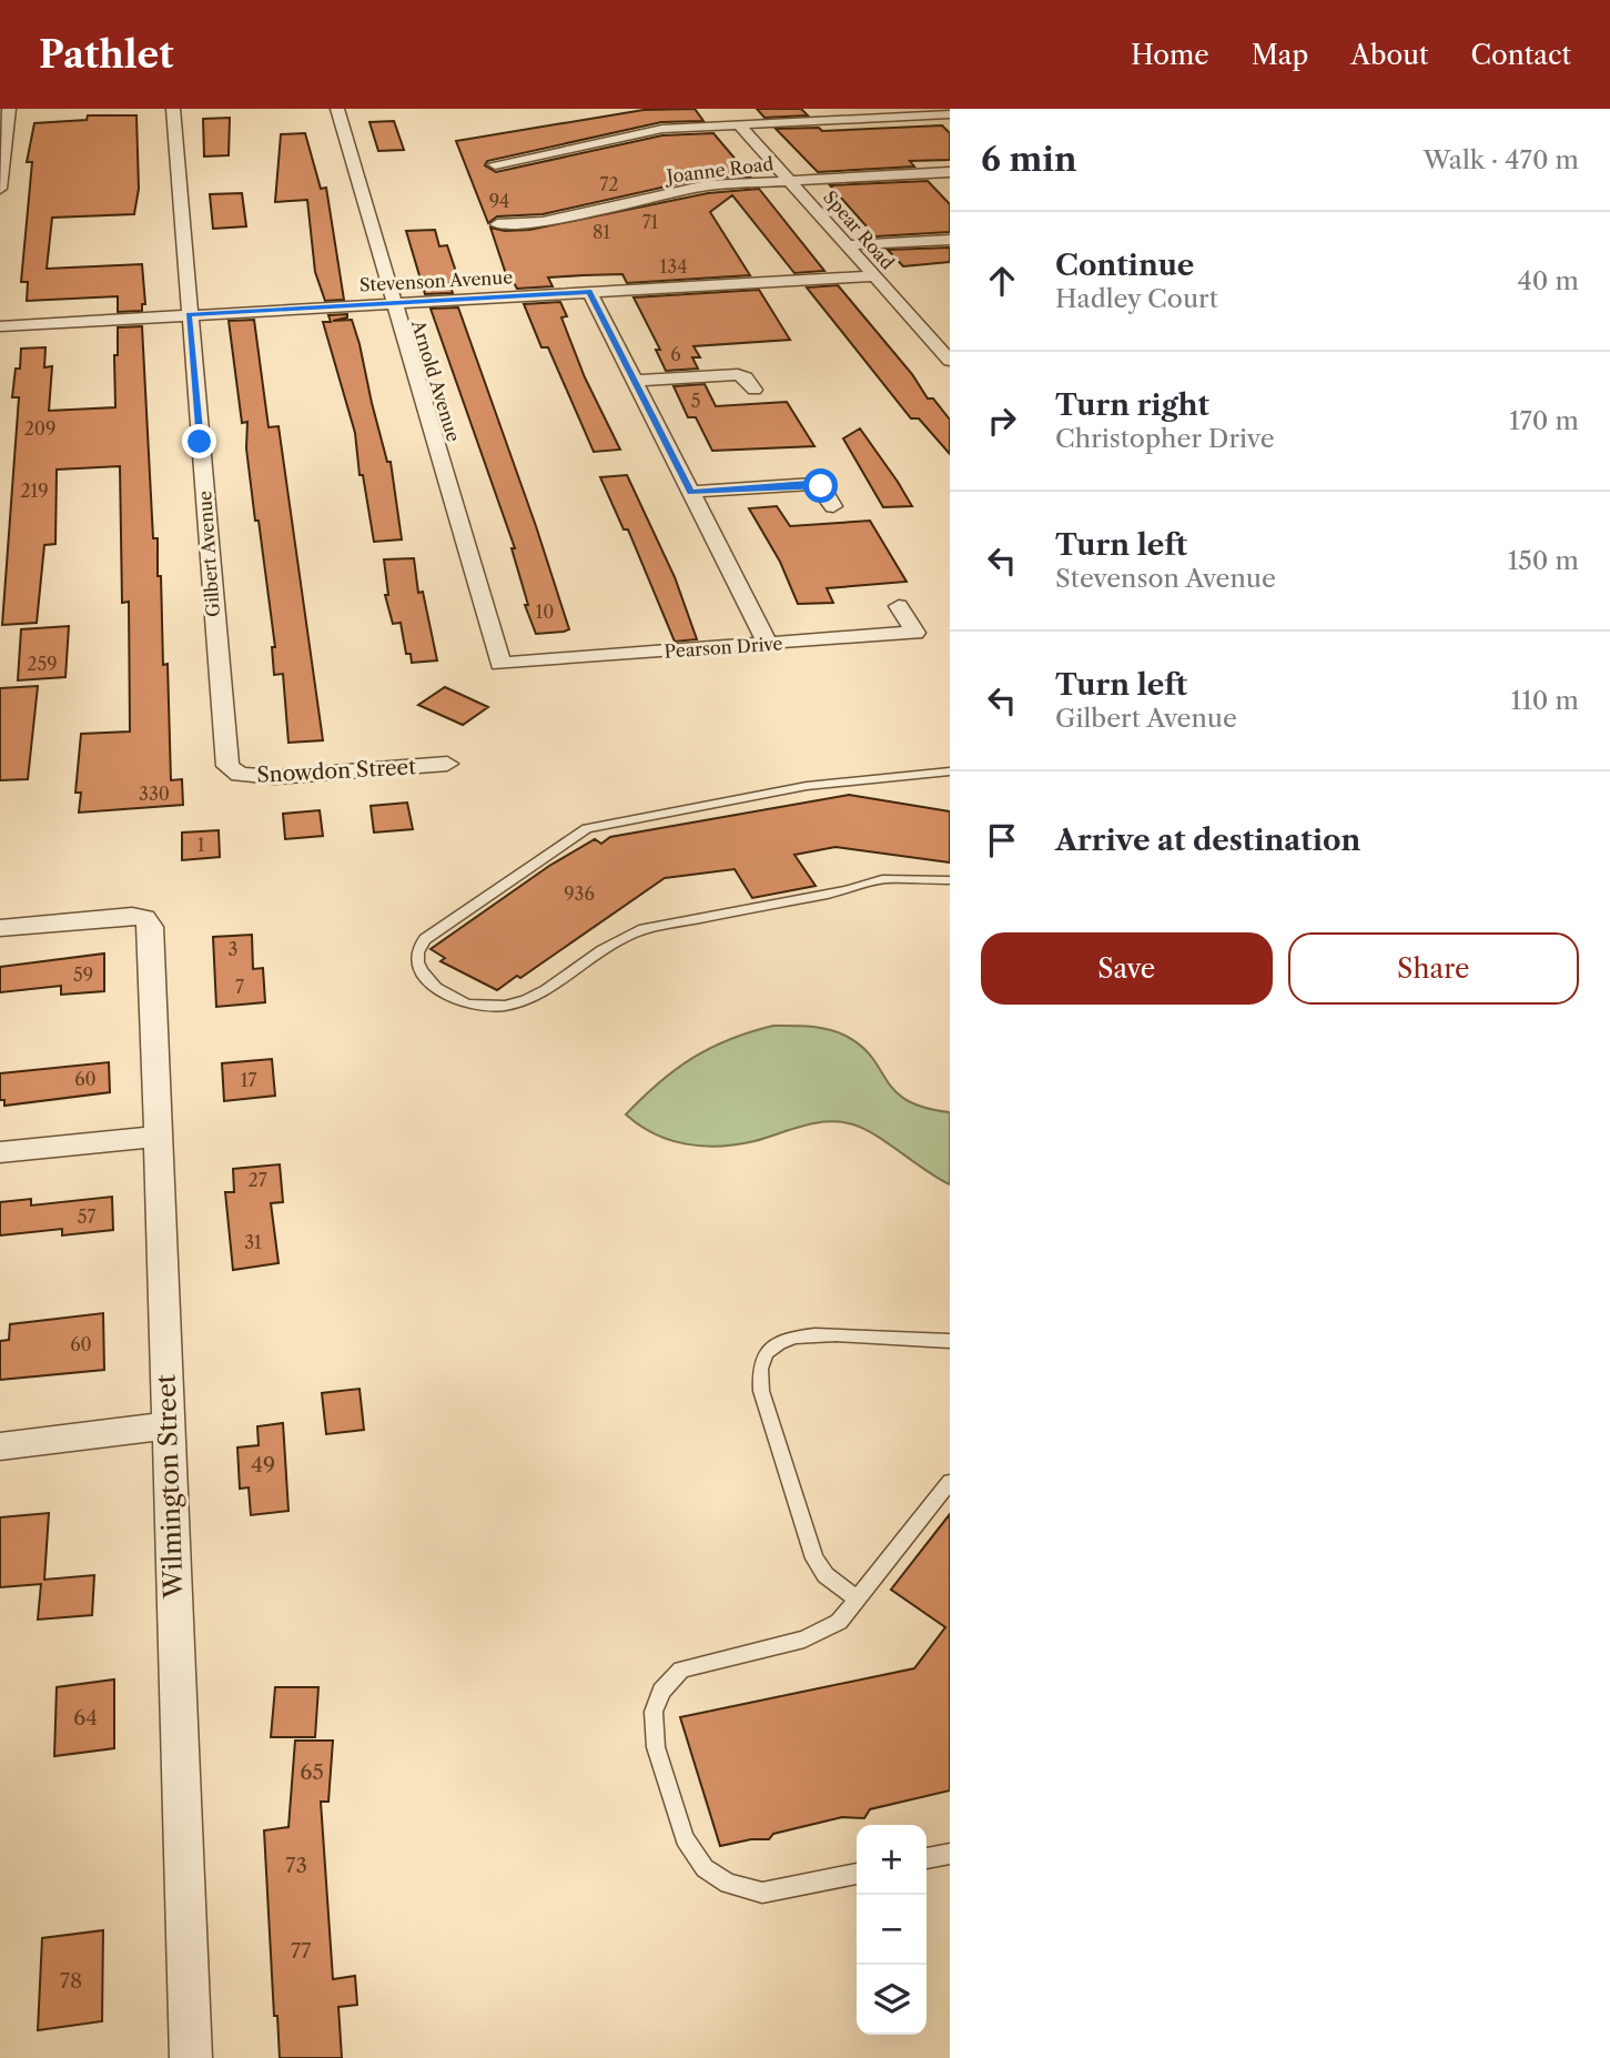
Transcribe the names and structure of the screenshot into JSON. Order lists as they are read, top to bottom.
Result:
{
  "streets": {
    "street": [
      "Joanne Road",
      "Spear Road",
      "Stevenson Avenue",
      "Arnold Avenue",
      "Gilbert Avenue",
      "Pearson Drive",
      "Snowdon Street",
      "Wilmington Street"
    ]
  },
  "crossings": [
    ["Joanne Road", "Spear Road"],
    ["Spear Road", "Stevenson Avenue"],
    ["Stevenson Avenue", "Arnold Avenue"],
    ["Stevenson Avenue", "Gilbert Avenue"],
    ["Arnold Avenue", "Pearson Drive"],
    ["Gilbert Avenue", "Snowdon Street"]
  ],
  "house_numbers": [
    "72",
    "94",
    "71",
    "81",
    "134",
    "6",
    "5",
    "209",
    "219",
    "10",
    "259",
    "330",
    "1",
    "936",
    "3",
    "59",
    "7",
    "60",
    "17",
    "27",
    "57",
    "31",
    "60",
    "49",
    "64",
    "65",
    "73",
    "77",
    "78"
  ],
  "page": {
    "header": "Pathlet",
    "nav": [
      "Home",
      "Map",
      "About",
      "Contact"
    ],
    "heading": ["6 min", "Walk · 470 m"],
    "list": [
      ["Continue", "Hadley Court", "40 m"],
      ["Turn right", "Christopher Drive", "170 m"],
      ["Turn left", "Stevenson Avenue", "150 m"],
      ["Turn left", "Gilbert Avenue", "110 m"],
      "Arrive at destination"
    ],
    "buttons": ["Save", "Share"],
    "map_buttons": ["+", "−"]
  }
}
